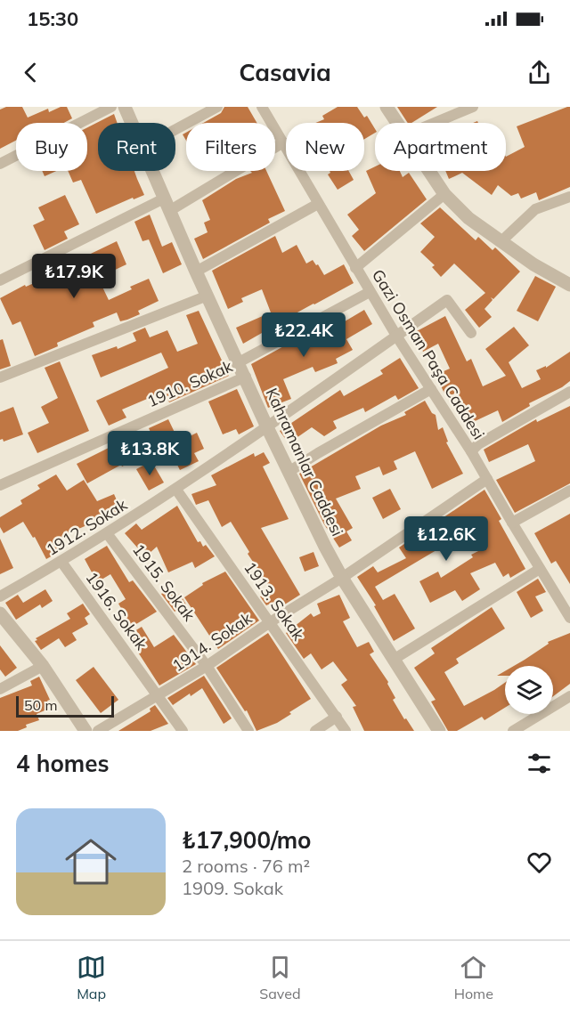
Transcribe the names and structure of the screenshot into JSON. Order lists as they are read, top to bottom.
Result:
{
  "streets": {
    "street": [
      "Gazi Osman Paşa Caddesi",
      "1910. Sokak",
      "Kahramanlar Caddesi",
      "1912. Sokak",
      "1915. Sokak",
      "1913. Sokak",
      "1916. Sokak",
      "1914. Sokak"
    ]
  },
  "crossings": [
    ["Gazi Osman Paşa Caddesi", "1912. Sokak"],
    ["Gazi Osman Paşa Caddesi", "1914. Sokak"],
    ["1910. Sokak", "Kahramanlar Caddesi"],
    ["Kahramanlar Caddesi", "1912. Sokak"],
    ["Kahramanlar Caddesi", "1914. Sokak"],
    ["1912. Sokak", "1915. Sokak"],
    ["1912. Sokak", "1913. Sokak"],
    ["1912. Sokak", "1916. Sokak"],
    ["1915. Sokak", "1914. Sokak"],
    ["1913. Sokak", "1914. Sokak"],
    ["1916. Sokak", "1914. Sokak"]
  ],
  "scale_bar": "50 m",
  "page": {
    "status": "15:30",
    "header": "Casavia",
    "chip": [
      "Buy",
      "Rent",
      "Filters",
      "New",
      "Apartment"
    ],
    "price": [
      "₺17.9K",
      "₺22.4K",
      "₺13.8K",
      "₺12.6K"
    ],
    "scale": "50 m",
    "heading": "4 homes",
    "list": [
      {
        "name": "₺17,900/mo",
        "note": "2 rooms · 76 m² · 1909. Sokak"
      }
    ],
    "tabs": ["Map", "Saved", "Home"]
  }
}
